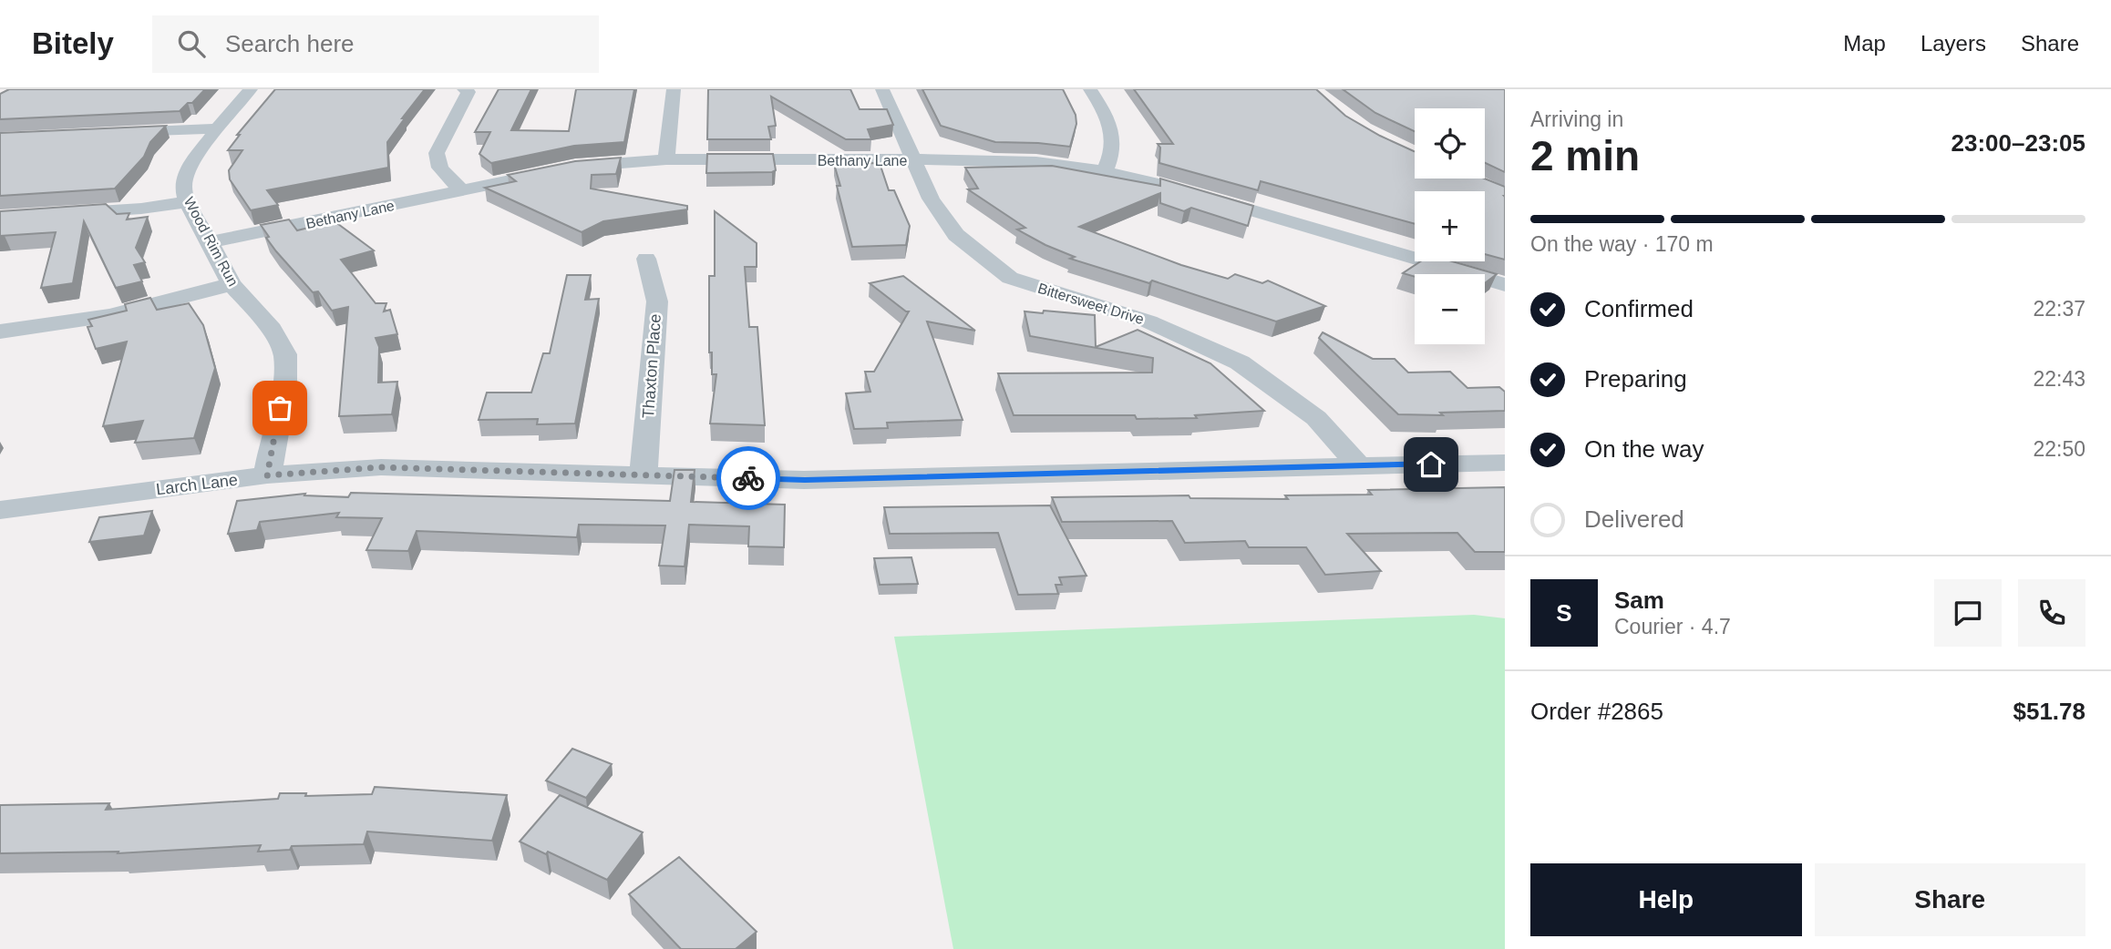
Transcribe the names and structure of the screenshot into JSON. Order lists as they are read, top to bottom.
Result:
{
  "streets": {
    "street": [
      "Bethany Lane",
      "Wood Rim Run",
      "Bittersweet Drive",
      "Thaxton Place",
      "Larch Lane"
    ]
  },
  "crossings": [
    ["Bethany Lane", "Wood Rim Run"],
    ["Bethany Lane", "Bittersweet Drive"],
    ["Wood Rim Run", "Larch Lane"],
    ["Bittersweet Drive", "Larch Lane"],
    ["Thaxton Place", "Larch Lane"]
  ],
  "page": {
    "header": "Bitely",
    "search": "Search here",
    "nav": ["Map", "Layers", "Share"],
    "heading": ["2 min", "Arriving in", "23:00–23:05"],
    "panel": [
      "Sam",
      "Courier · 4.7",
      "Order #2865",
      "$51.78"
    ],
    "map_buttons": ["+", "−"],
    "bar": "On the way · 170 m",
    "list": [
      ["Confirmed", "22:37"],
      ["Preparing", "22:43"],
      ["On the way", "22:50"],
      "Delivered"
    ],
    "round": "S",
    "buttons": ["Help", "Share"]
  }
}
